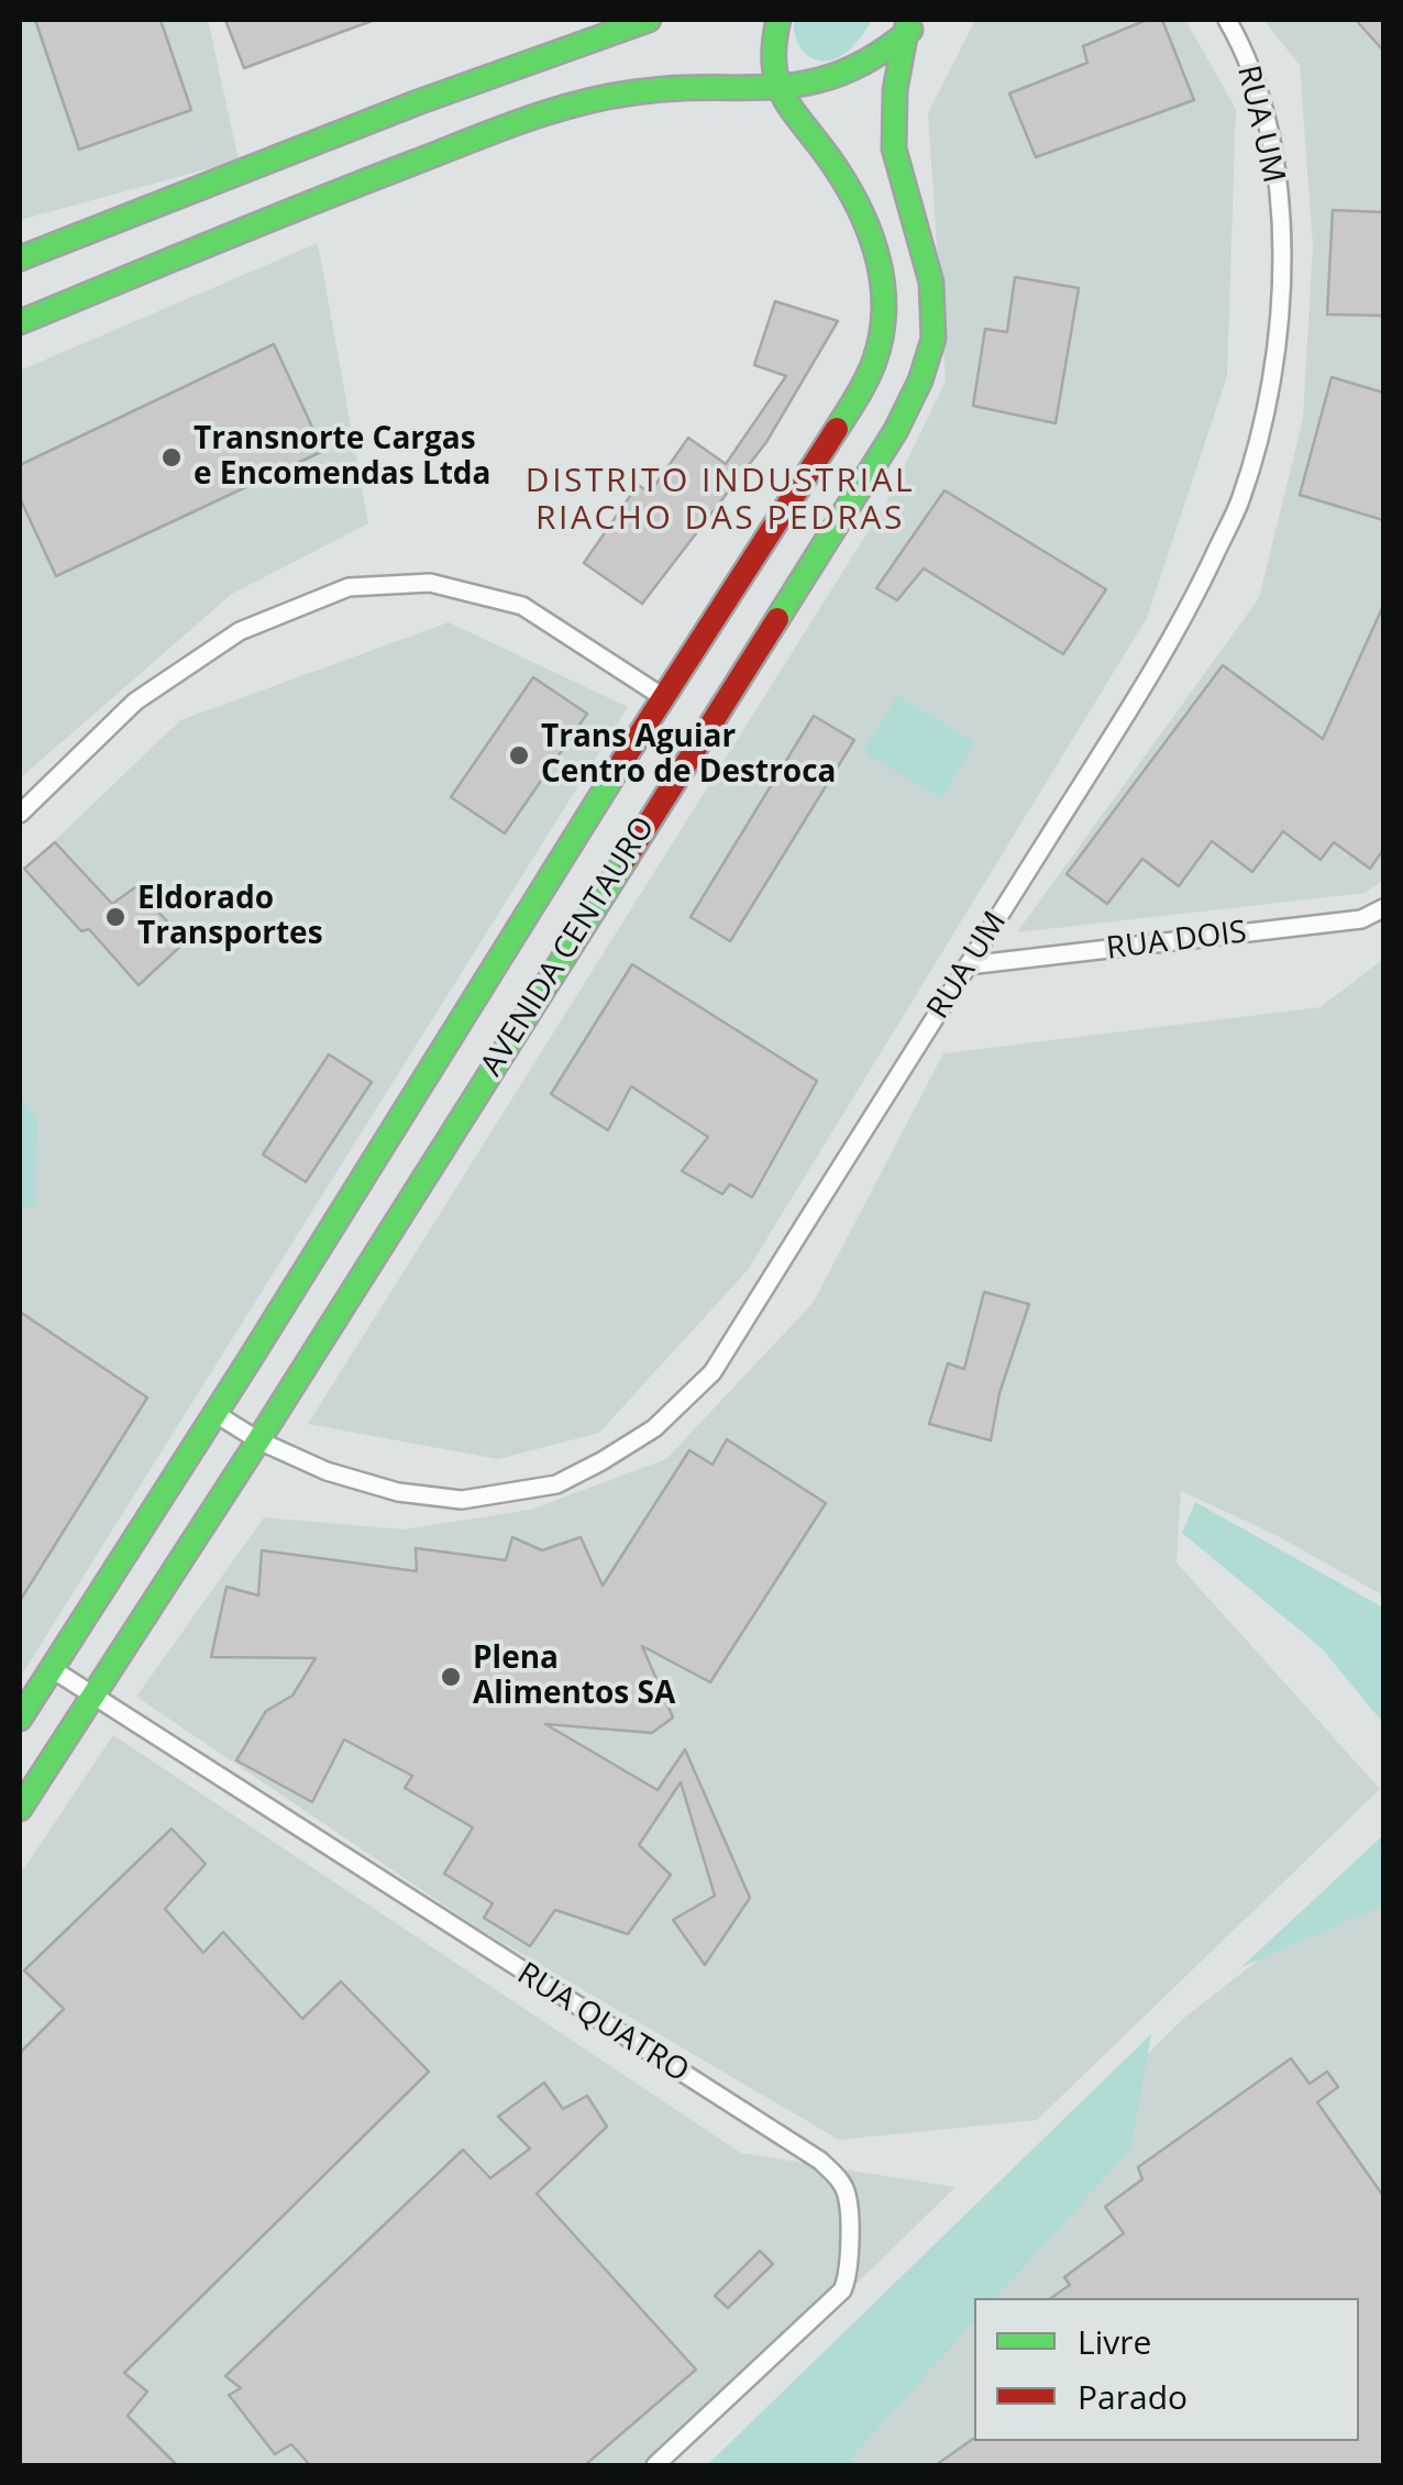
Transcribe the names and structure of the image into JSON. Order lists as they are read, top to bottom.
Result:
{
  "streets": {
    "street": [
      "RUA UM",
      "RUA DOIS",
      "AVENIDA CENTAURO",
      "RUA QUATRO"
    ]
  },
  "crossings": [
    ["RUA UM", "RUA DOIS"],
    ["RUA UM", "AVENIDA CENTAURO"],
    ["AVENIDA CENTAURO", "RUA QUATRO"]
  ],
  "districts": ["DISTRITO INDUSTRIAL RIACHO DAS PEDRAS"],
  "places": [
    "Transnorte Cargas e Encomendas Ltda",
    "Trans Aguiar Centro de Destroca",
    "Eldorado Transportes",
    "Plena Alimentos SA"
  ],
  "legend": ["Livre", "Parado"]
}
